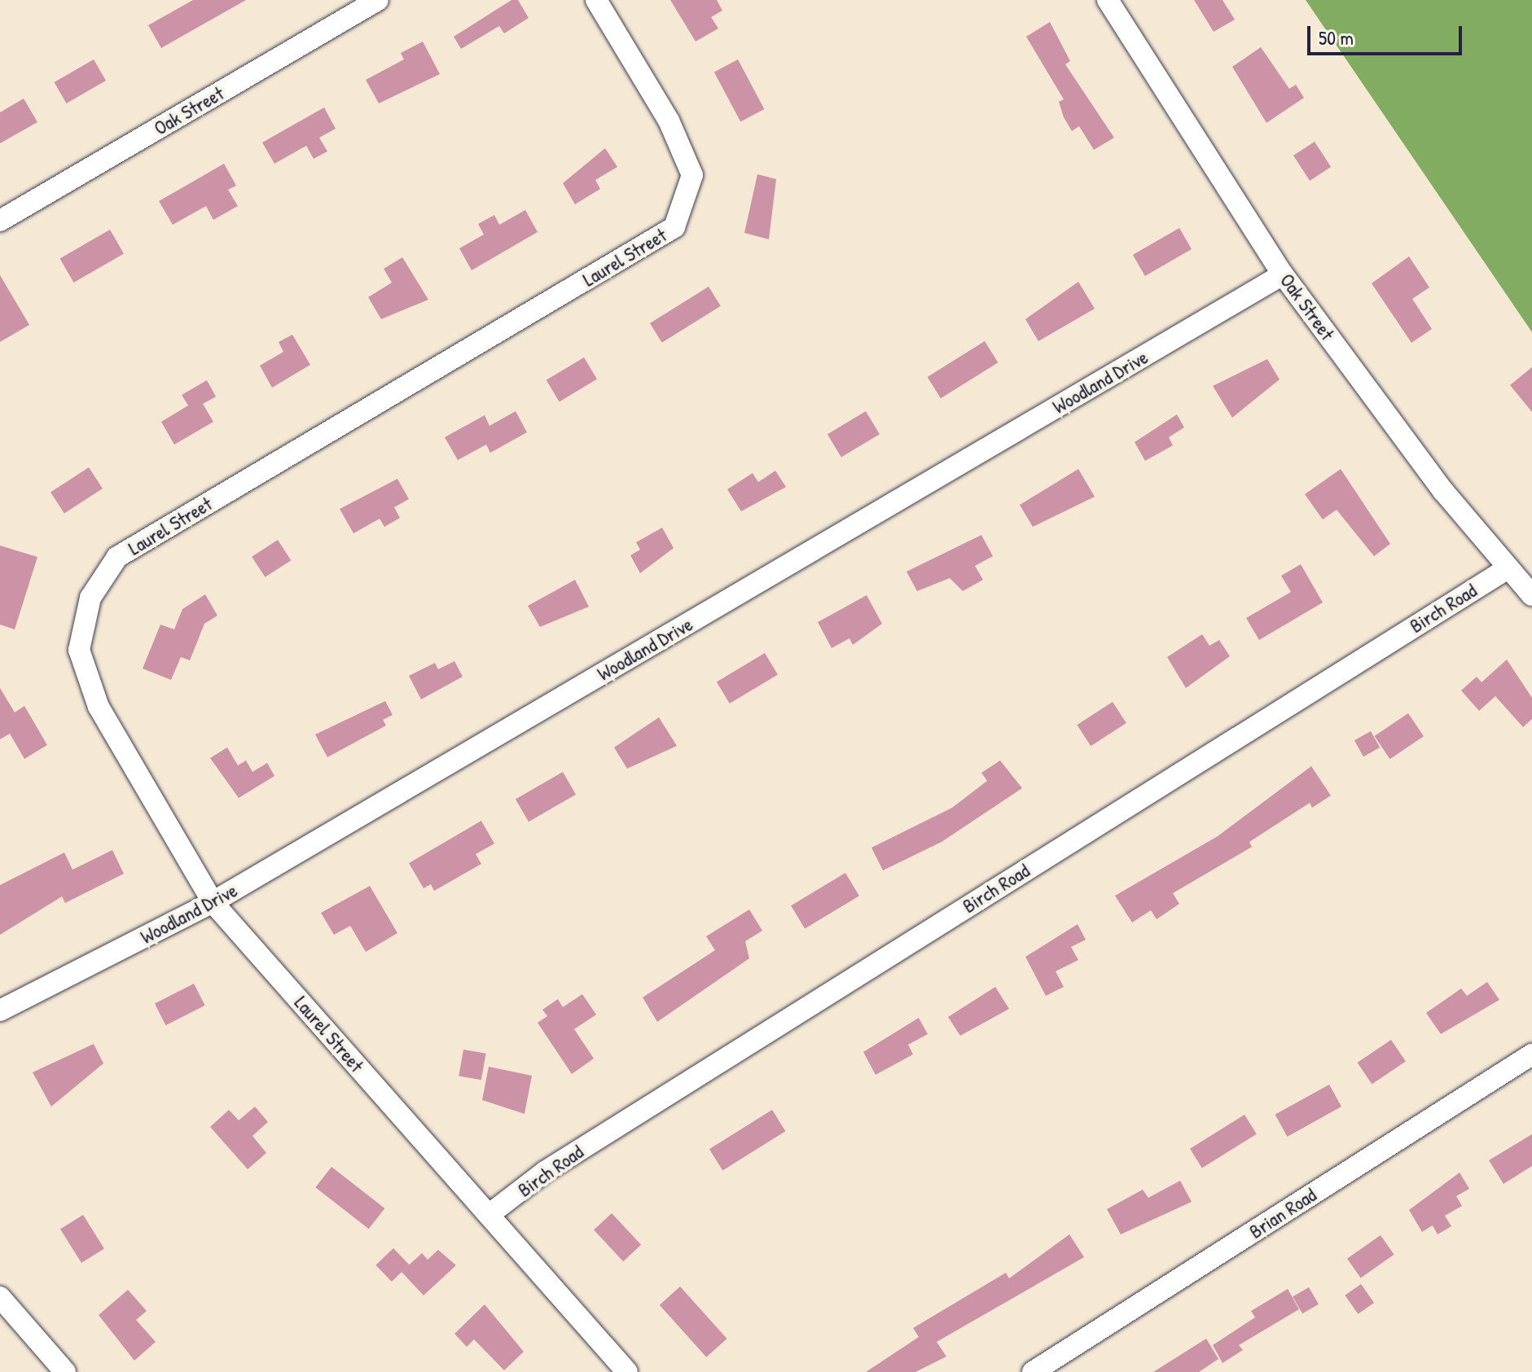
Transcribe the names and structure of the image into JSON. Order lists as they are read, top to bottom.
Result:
{
  "streets": {
    "street": [
      "Oak Street",
      "Laurel Street",
      "Woodland Drive",
      "Birch Road",
      "Brian Road"
    ]
  },
  "crossings": [
    ["Oak Street", "Woodland Drive"],
    ["Oak Street", "Birch Road"],
    ["Laurel Street", "Woodland Drive"],
    ["Laurel Street", "Birch Road"]
  ],
  "scale_bar": "50 m"
}
